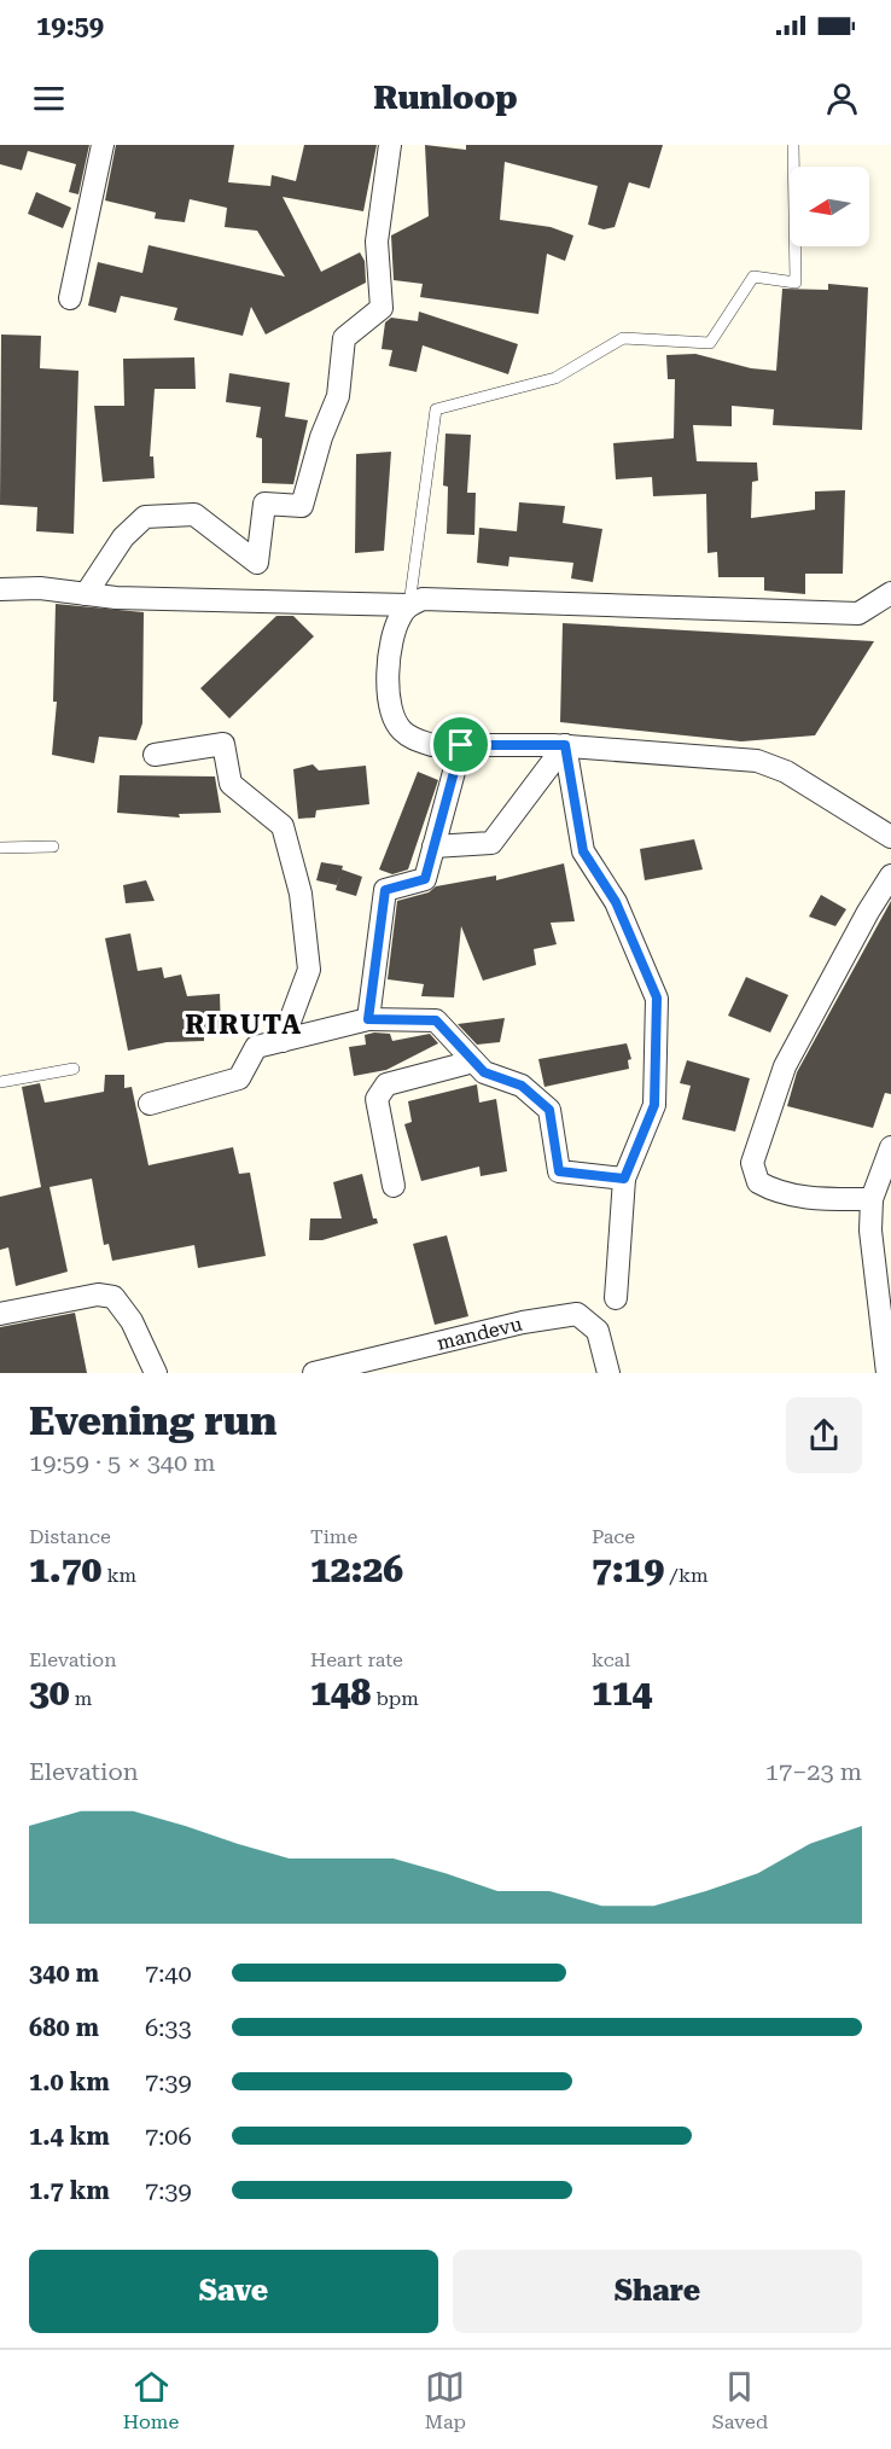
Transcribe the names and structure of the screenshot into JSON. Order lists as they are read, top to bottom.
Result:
{
  "streets": {
    "street": ["mandevu"]
  },
  "districts": ["RIRUTA"],
  "north": "left",
  "page": {
    "status": "19:59",
    "header": "Runloop",
    "heading": ["Evening run", "19:59 · 5 × 340 m"],
    "stats": [
      ["Distance", "1.70 km"],
      ["Time", "12:26"],
      ["Pace", "7:19 /km"],
      ["Elevation", "30 m"],
      ["Heart rate", "148 bpm"],
      ["kcal", "114"]
    ],
    "chart": ["Elevation", "17–23 m"],
    "list": [
      {
        "name": "340 m",
        "note": "7:40"
      },
      {
        "name": "680 m",
        "note": "6:33"
      },
      {
        "name": "1.0 km",
        "note": "7:39"
      },
      {
        "name": "1.4 km",
        "note": "7:06"
      },
      {
        "name": "1.7 km",
        "note": "7:39"
      }
    ],
    "buttons": ["Save", "Share"],
    "tabs": ["Home", "Map", "Saved"]
  }
}
